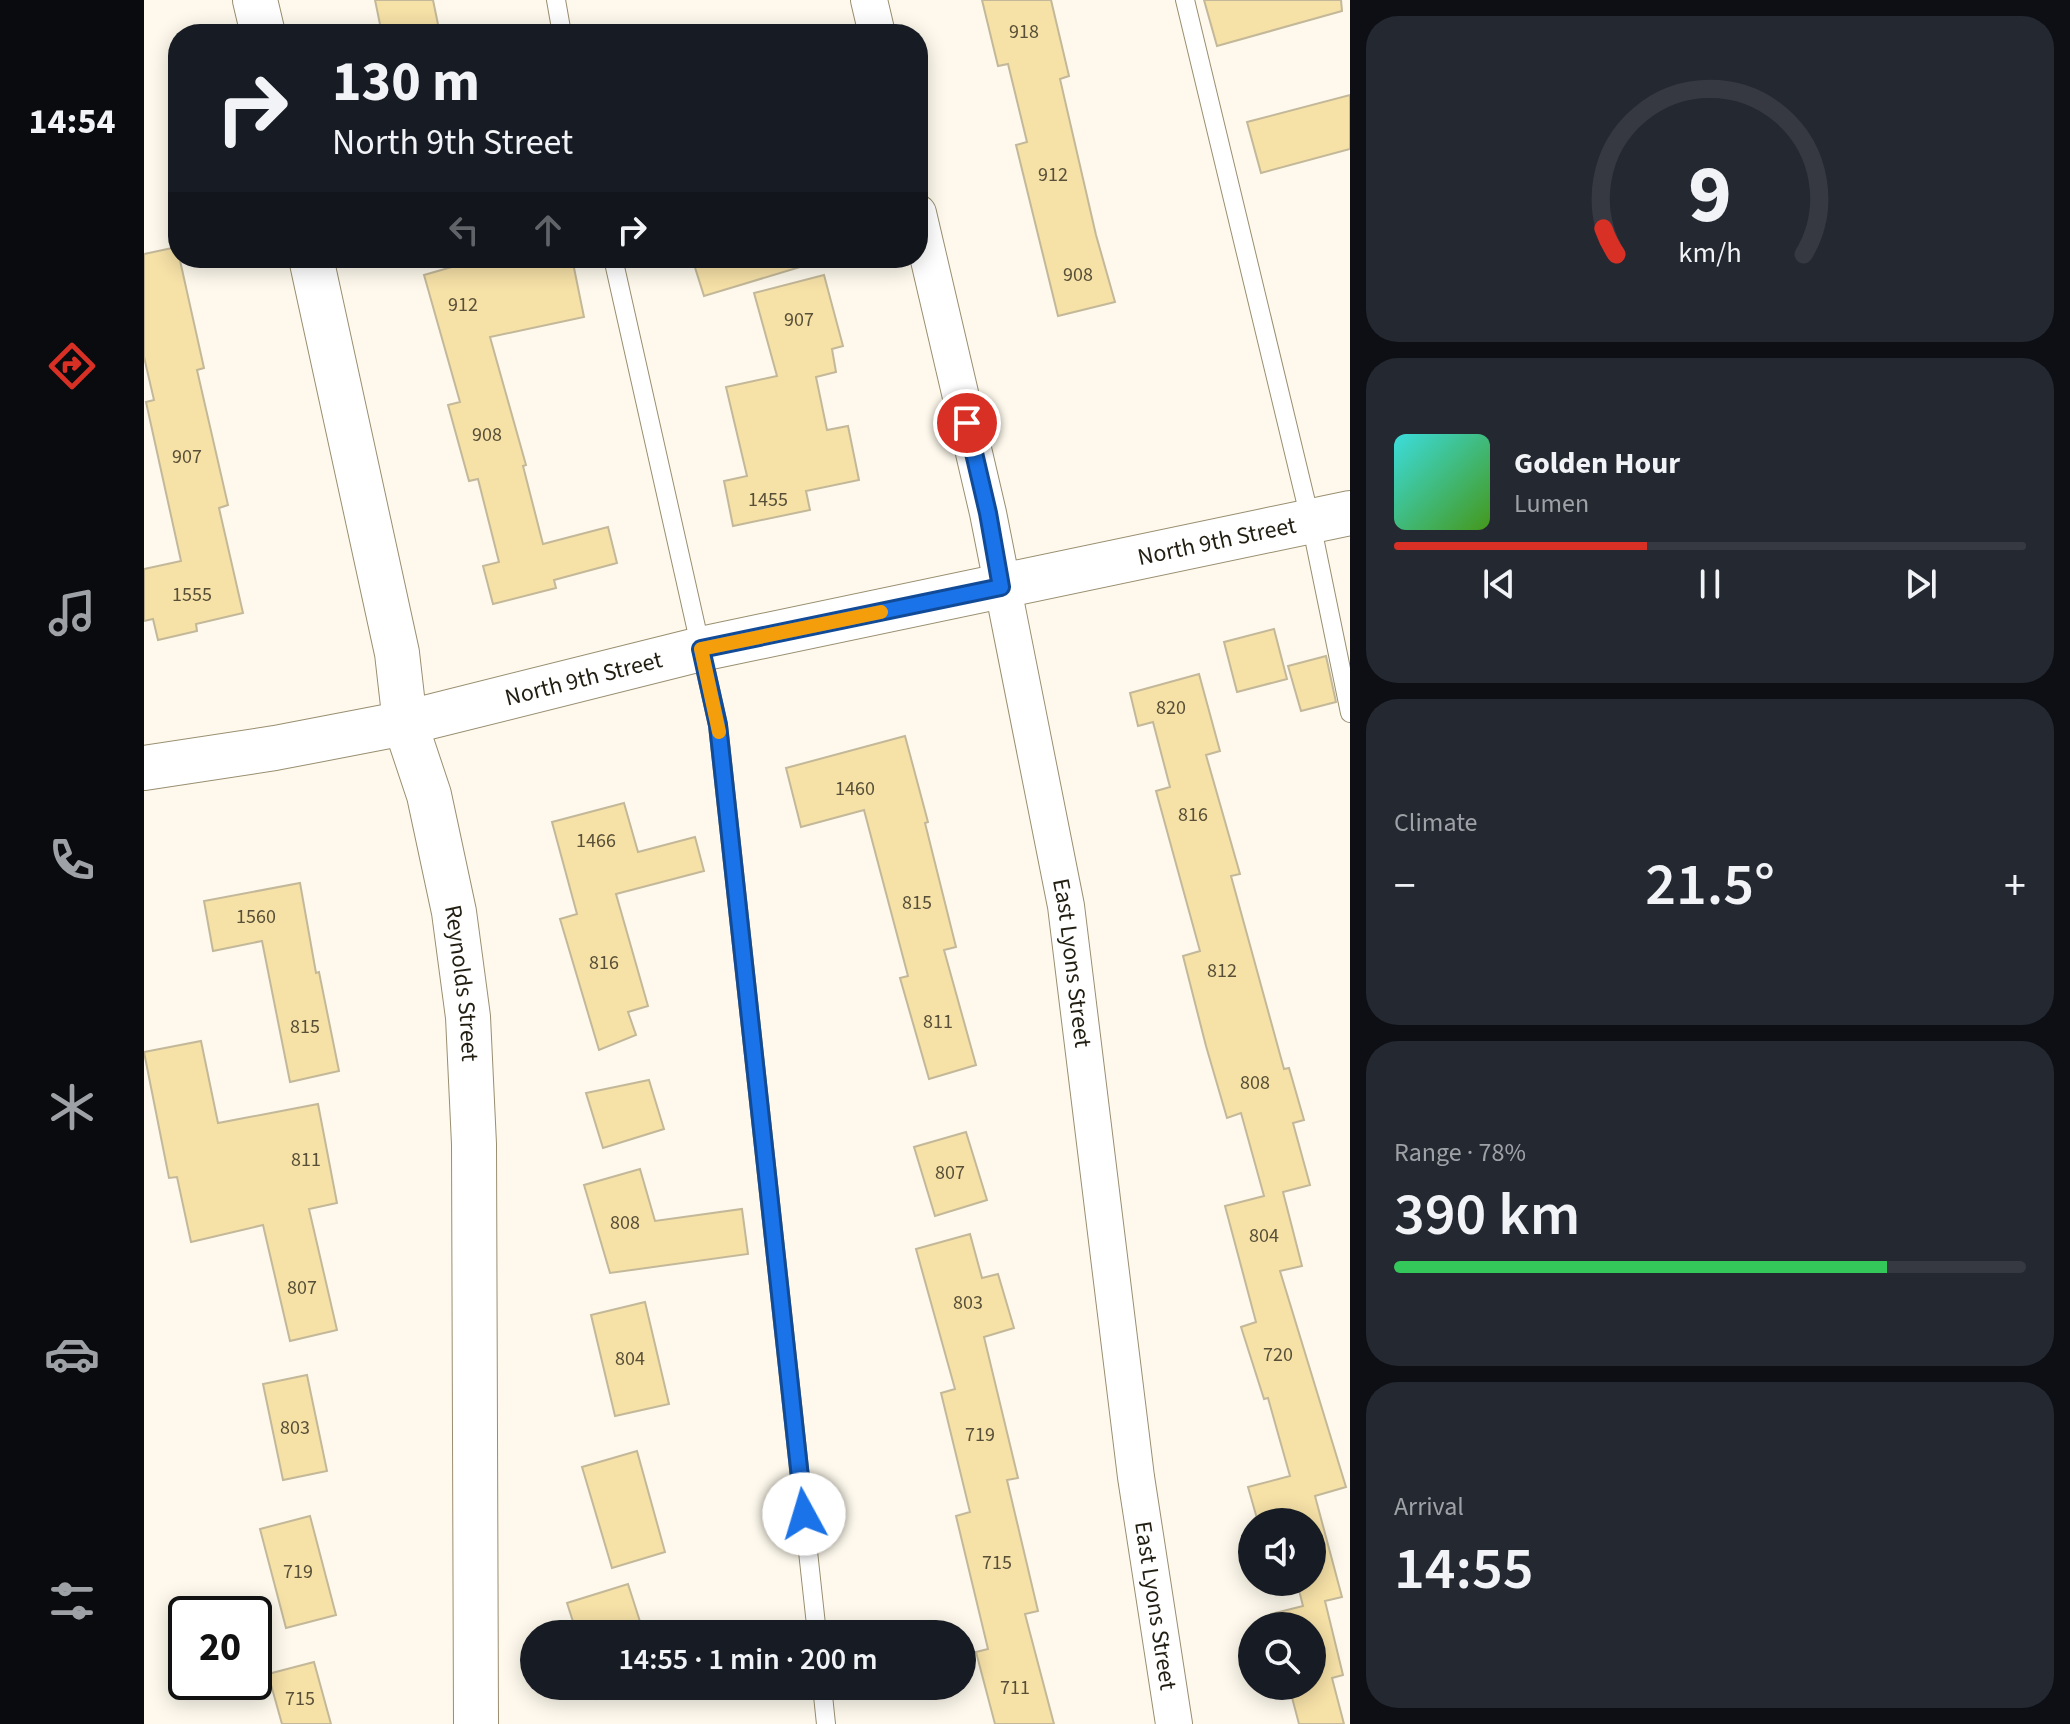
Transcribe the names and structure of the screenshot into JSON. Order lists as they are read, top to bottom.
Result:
{
  "streets": {
    "main road": ["North 9th Street", "Reynolds Street"],
    "street": ["East Lyons Street"]
  },
  "crossings": [
    ["North 9th Street", "East Lyons Street"],
    ["North 9th Street", "Reynolds Street"]
  ],
  "house_numbers": [
    "918",
    "912",
    "908",
    "912",
    "907",
    "908",
    "907",
    "1455",
    "1555",
    "820",
    "1460",
    "816",
    "1466",
    "815",
    "1560",
    "816",
    "812",
    "811",
    "815",
    "808",
    "811",
    "807",
    "808",
    "804",
    "807",
    "803",
    "720",
    "804",
    "803",
    "719",
    "715",
    "719",
    "711",
    "715"
  ],
  "page": {
    "tabs": "14:54",
    "turn": ["130 m", "North 9th Street"],
    "song": ["Golden Hour", "Lumen"],
    "tile": [
      "Climate",
      ["Range · 78%", "390 km"],
      ["Arrival", "14:55"]
    ],
    "heat": ["−", "21.5°", "+"],
    "limit": "20",
    "trip": "14:55 · 1 min · 200 m",
    "gauge": ["9", "km/h"]
  }
}
